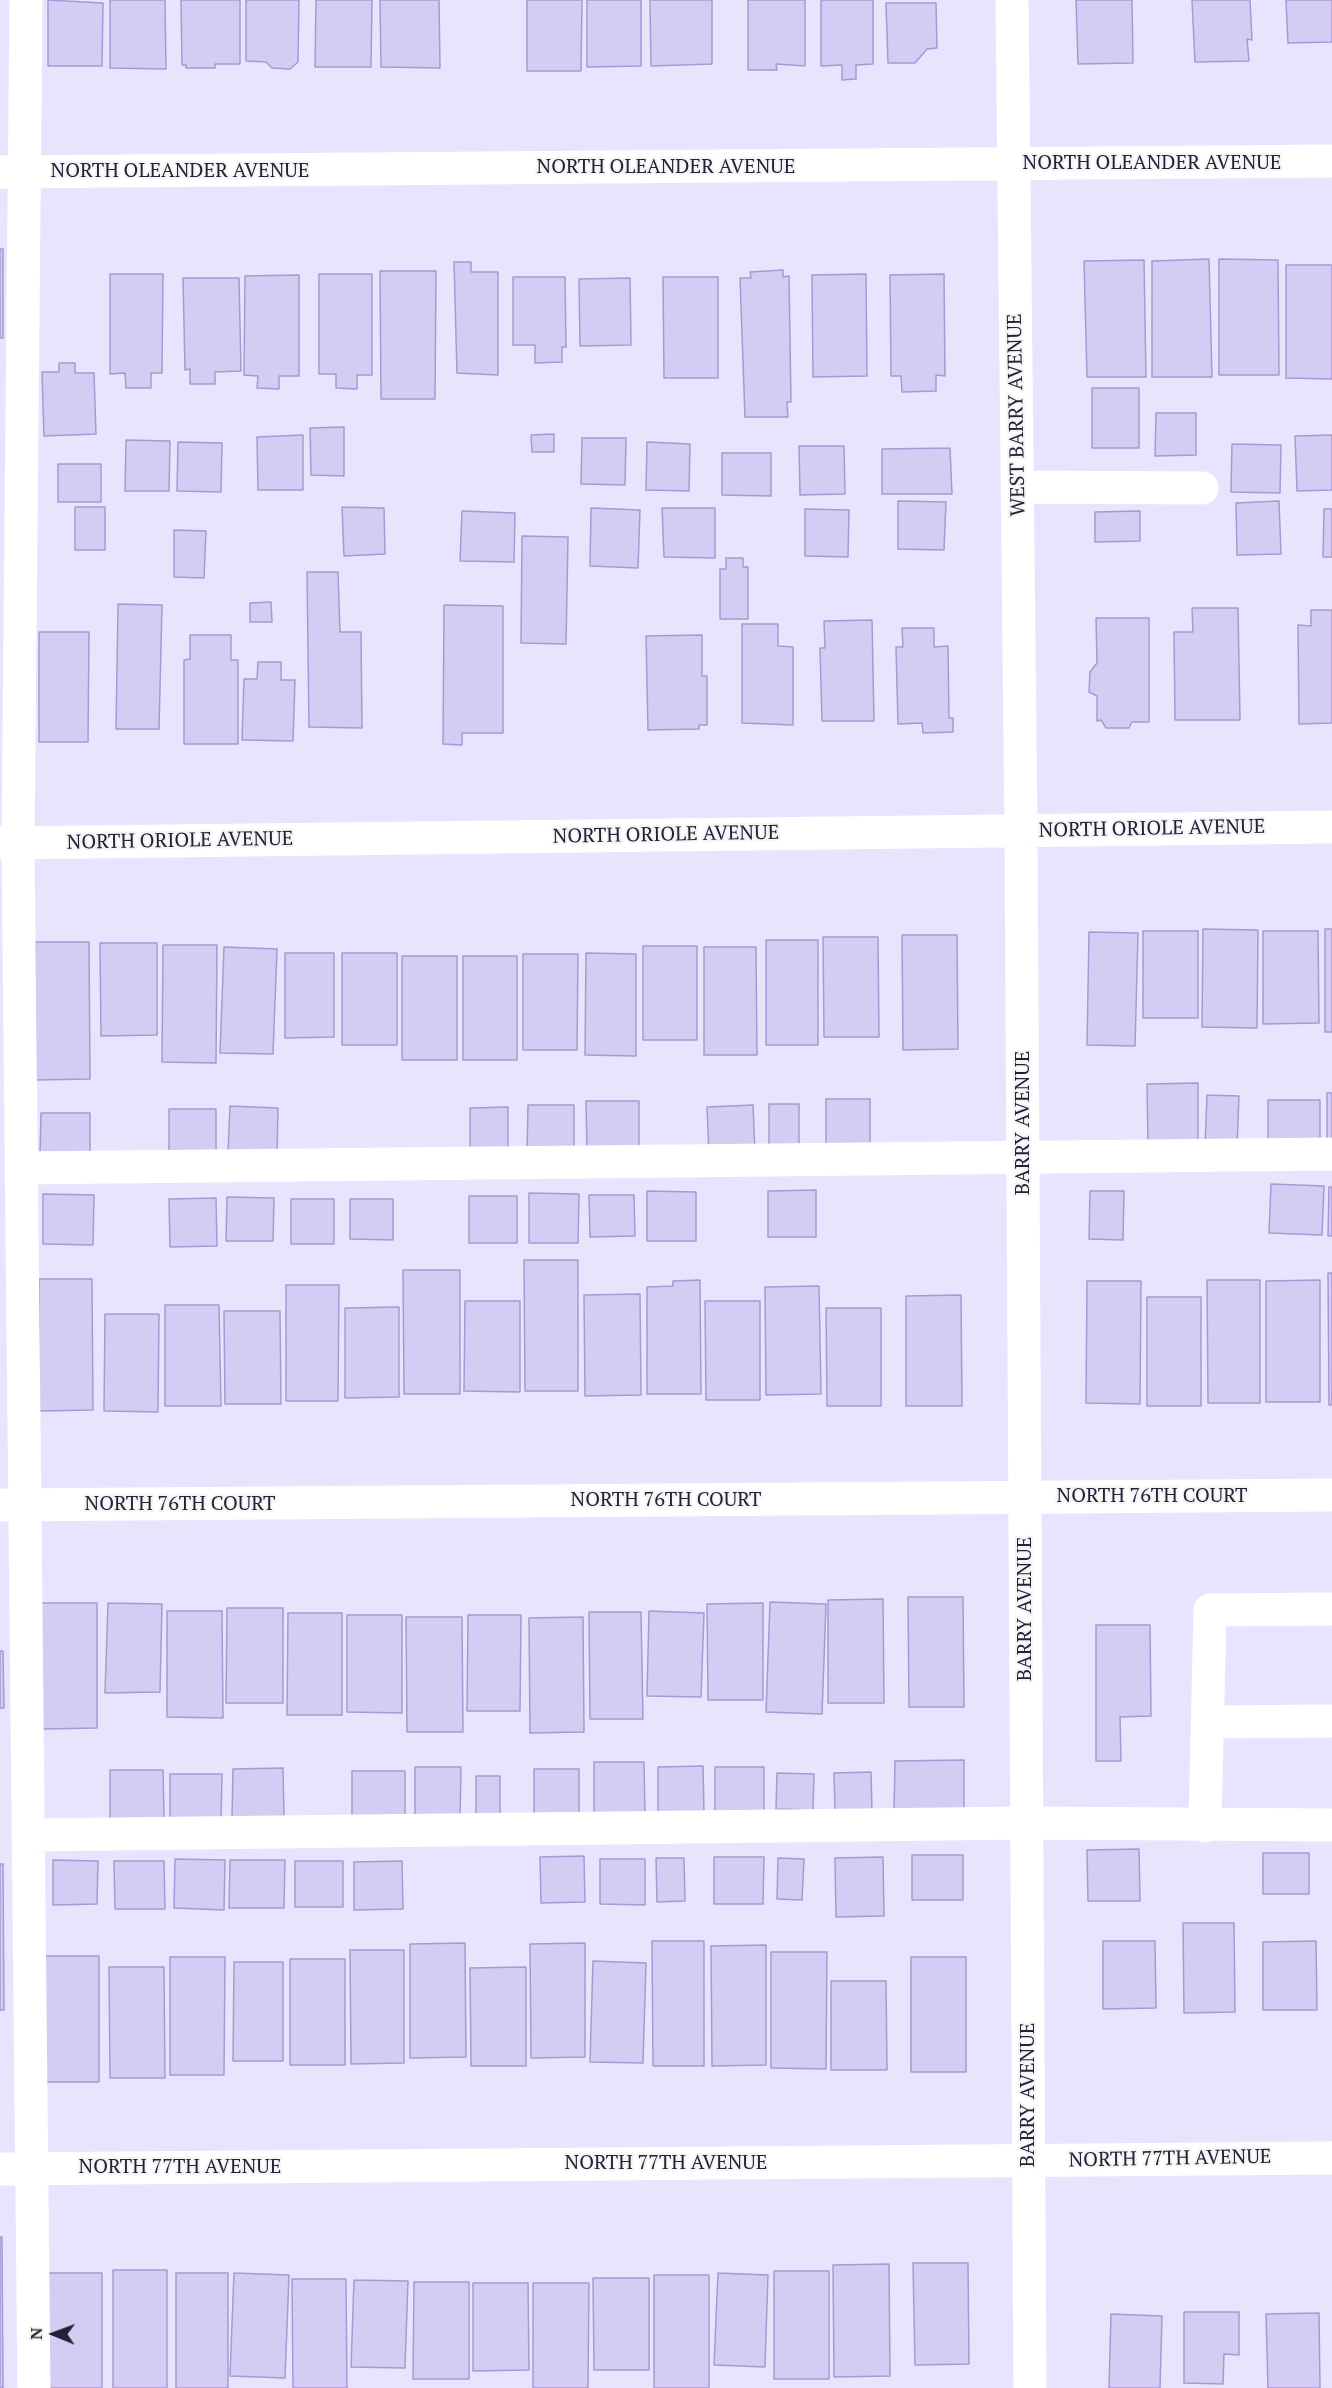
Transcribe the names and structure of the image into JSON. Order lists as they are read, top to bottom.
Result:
{
  "streets": {
    "street": [
      "NORTH OLEANDER AVENUE",
      "WEST BARRY AVENUE",
      "NORTH ORIOLE AVENUE",
      "BARRY AVENUE",
      "NORTH 76TH COURT",
      "NORTH 77TH AVENUE"
    ]
  },
  "crossings": [
    ["NORTH OLEANDER AVENUE", "WEST BARRY AVENUE"],
    ["WEST BARRY AVENUE", "NORTH ORIOLE AVENUE"],
    ["WEST BARRY AVENUE", "BARRY AVENUE"],
    ["NORTH ORIOLE AVENUE", "BARRY AVENUE"],
    ["BARRY AVENUE", "NORTH 76TH COURT"],
    ["BARRY AVENUE", "NORTH 77TH AVENUE"]
  ],
  "north": "left"
}
